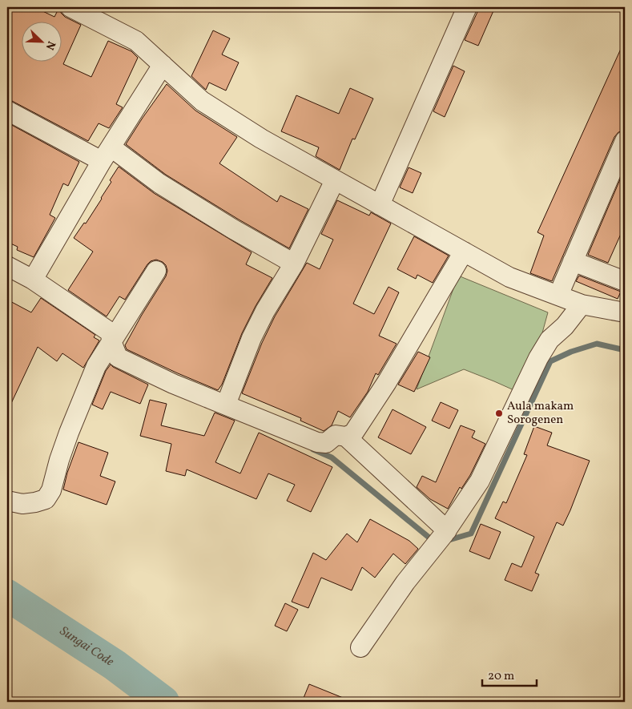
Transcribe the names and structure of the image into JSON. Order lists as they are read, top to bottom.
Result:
{
  "water": ["Sungai Code"],
  "places": ["Aula makam Sorogenen"],
  "scale_bar": "20 m",
  "north": "bottom right"
}
